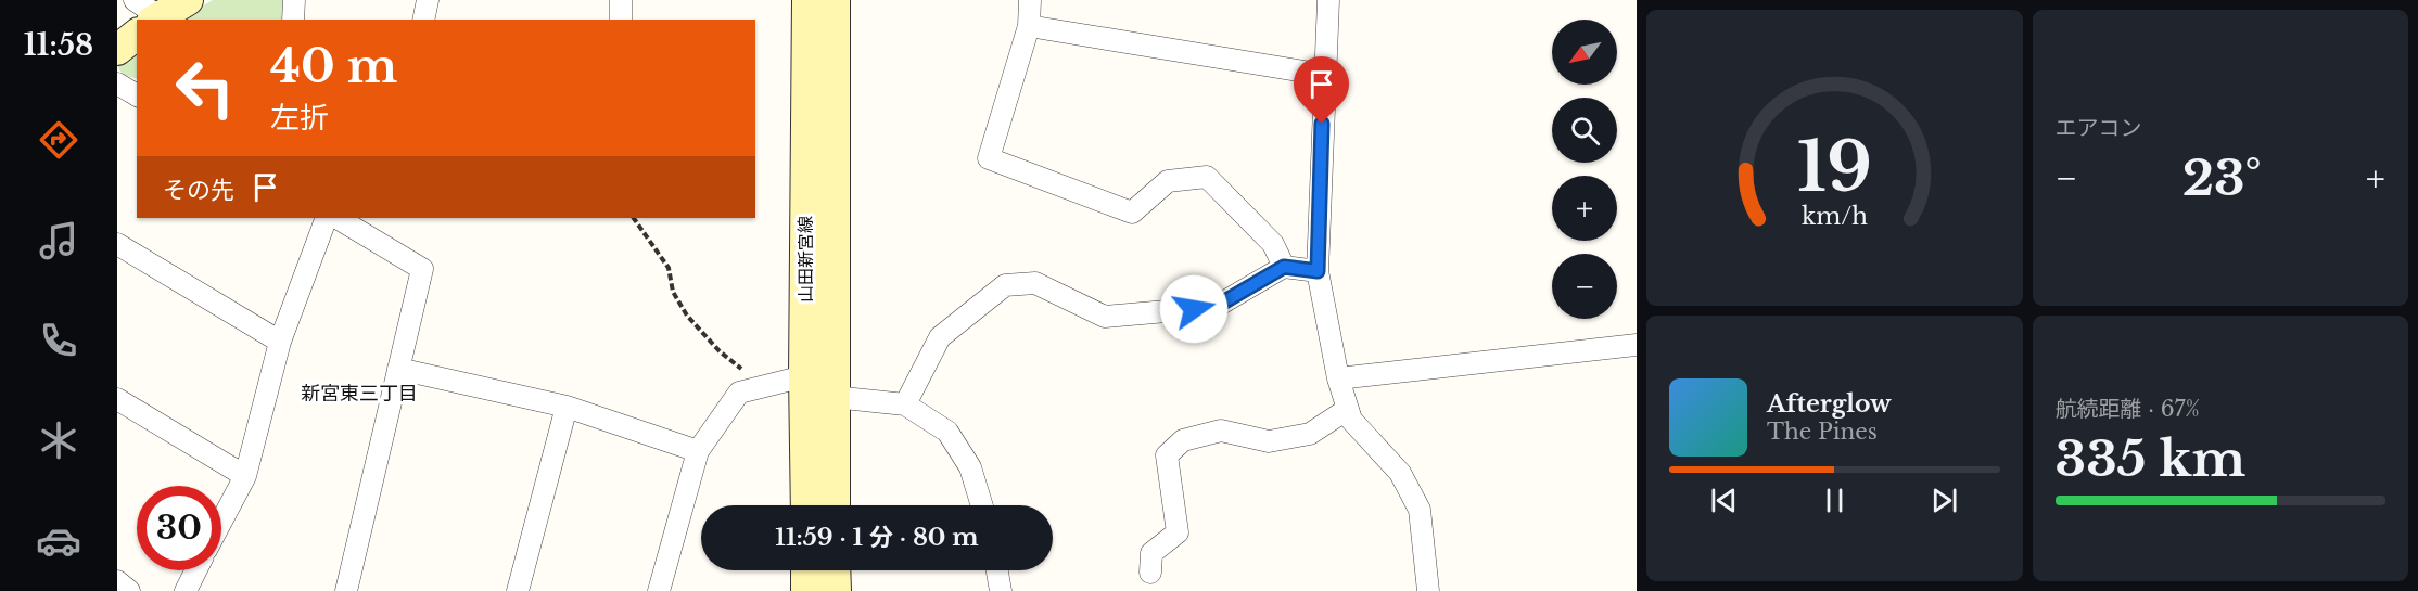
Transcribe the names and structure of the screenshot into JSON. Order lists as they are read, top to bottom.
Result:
{
  "streets": {
    "main road": ["山田新宮線"]
  },
  "districts": ["新宮東三丁目"],
  "north": "bottom left",
  "page": {
    "tabs": "11:58",
    "tile": [
      "エアコン",
      ["航続距離 · 67%", "335 km"]
    ],
    "map_buttons": ["+", "−"],
    "turn": ["40 m", "左折"],
    "heat": ["−", "23°", "+"],
    "then": "その先",
    "song": ["Afterglow", "The Pines"],
    "limit": "30",
    "trip": "11:59 · 1 分 · 80 m",
    "gauge": ["19", "km/h"]
  }
}
